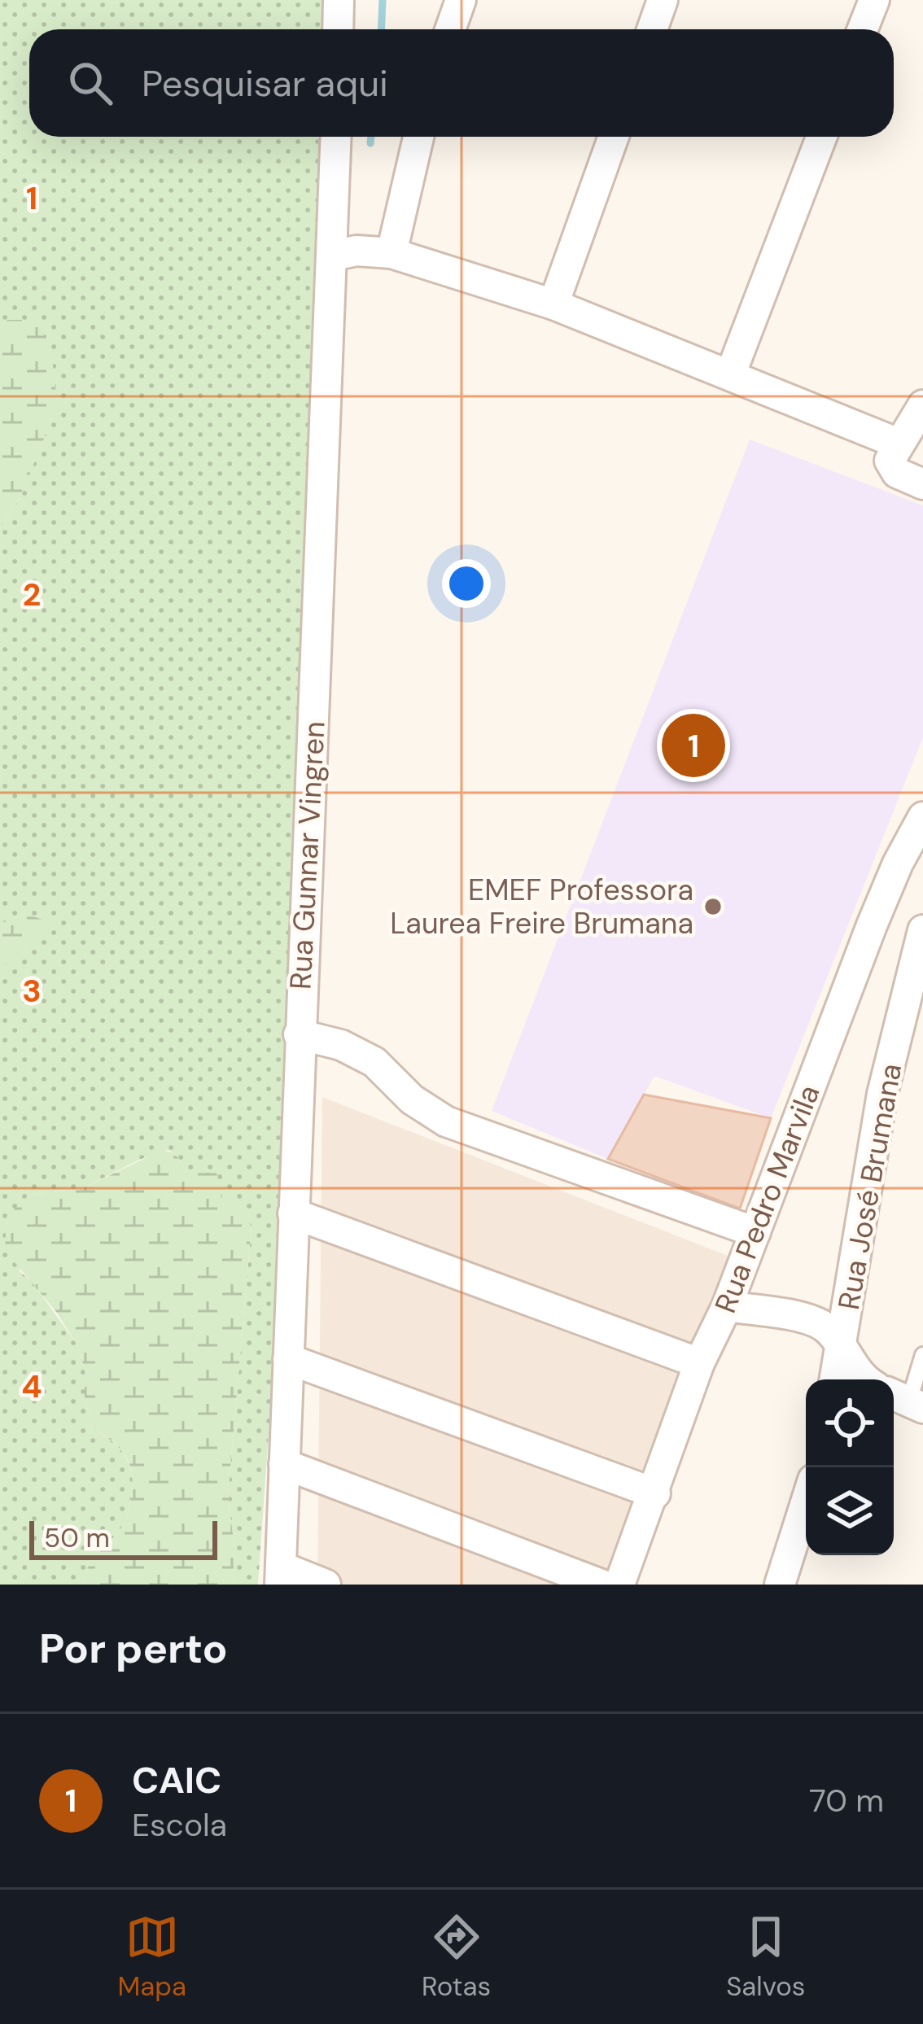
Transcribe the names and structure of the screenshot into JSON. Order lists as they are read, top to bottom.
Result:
{
  "streets": {
    "street": ["Rua Gunnar Vingren", "Rua José Brumana", "Rua Pedro Marvila"]
  },
  "places": ["EMEF Professora Laurea Freire Brumana"],
  "scale_bar": "50 m",
  "page": {
    "search": "Pesquisar aqui",
    "pins": "1",
    "scale": "50 m",
    "heading": "Por perto",
    "list": [
      {
        "mark": "1",
        "name": "CAIC",
        "note": "Escola",
        "value": "70 m"
      }
    ],
    "nav": ["Mapa", "Rotas", "Salvos"]
  },
  "grid": {
    "rows": [
      "1",
      "2",
      "3",
      "4"
    ]
  }
}
